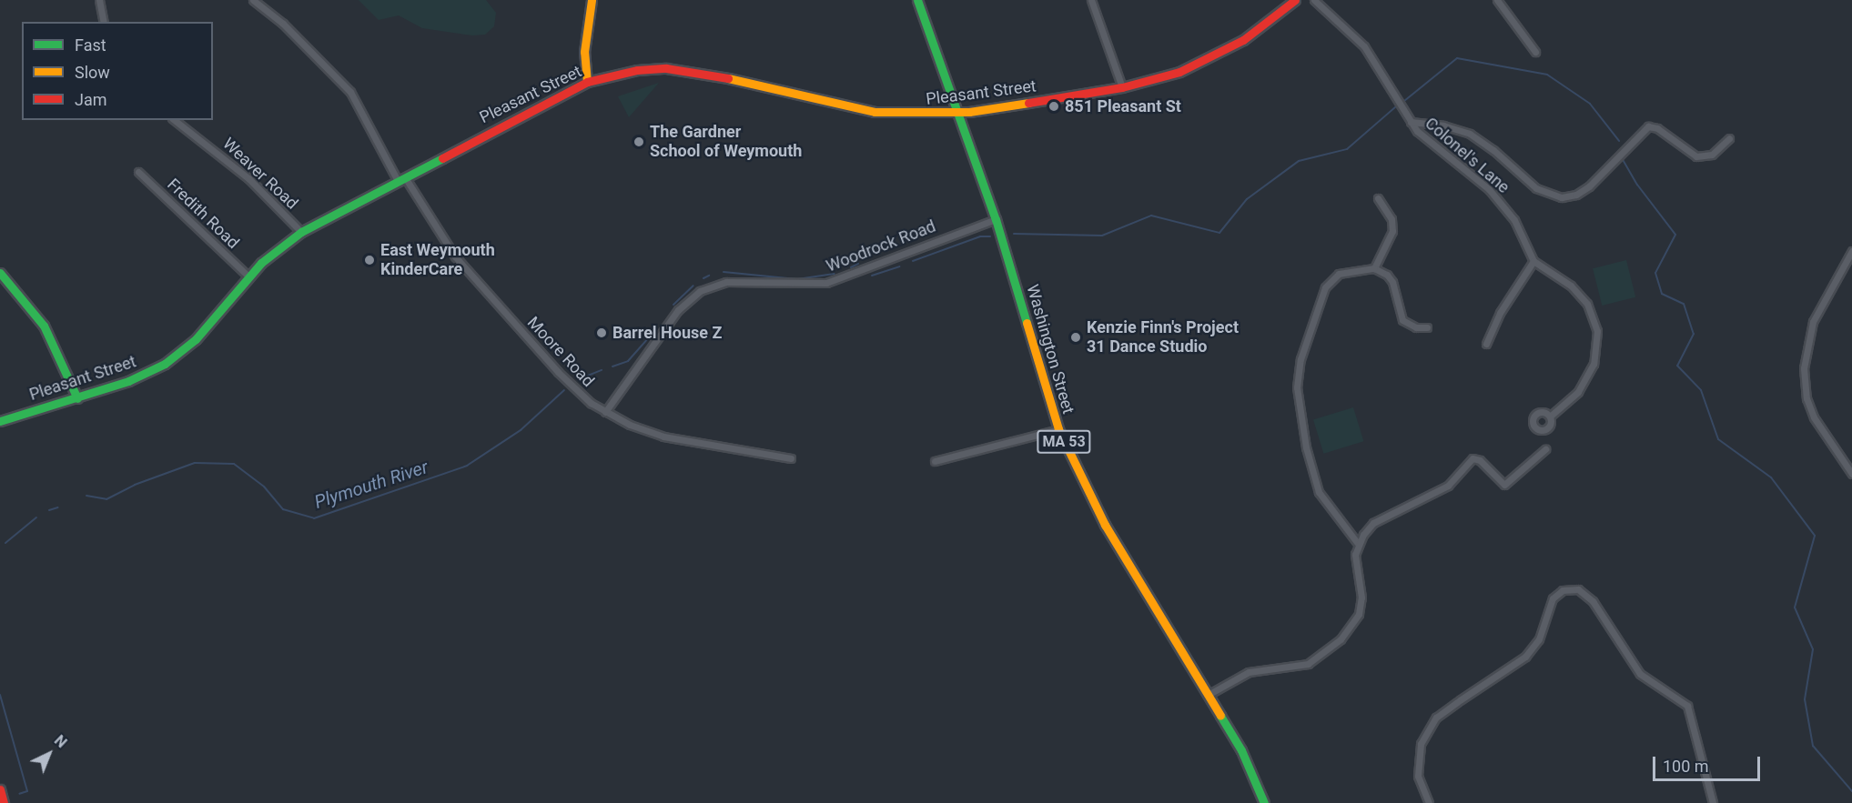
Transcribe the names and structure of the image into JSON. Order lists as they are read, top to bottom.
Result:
{
  "streets": {
    "main road": ["Pleasant Street", "Washington Street", "MA 53"],
    "street": [
      "Colonel's Lane",
      "Weaver Road",
      "Fredith Road",
      "Woodrock Road",
      "Moore Road"
    ]
  },
  "crossings": [
    ["Pleasant Street", "Weaver Road"],
    ["Pleasant Street", "Fredith Road"],
    ["Pleasant Street", "Washington Street"],
    ["Pleasant Street", "Moore Road"],
    ["Woodrock Road", "Washington Street"],
    ["Woodrock Road", "Moore Road"]
  ],
  "water": ["Plymouth River"],
  "places": [
    "851 Pleasant St",
    "The Gardner School of Weymouth",
    "East Weymouth KinderCare",
    "Barrel House Z",
    "Kenzie Finn's Project 31 Dance Studio"
  ],
  "legend": ["Fast", "Slow", "Jam"],
  "scale_bar": "100 m",
  "north": "top right"
}
